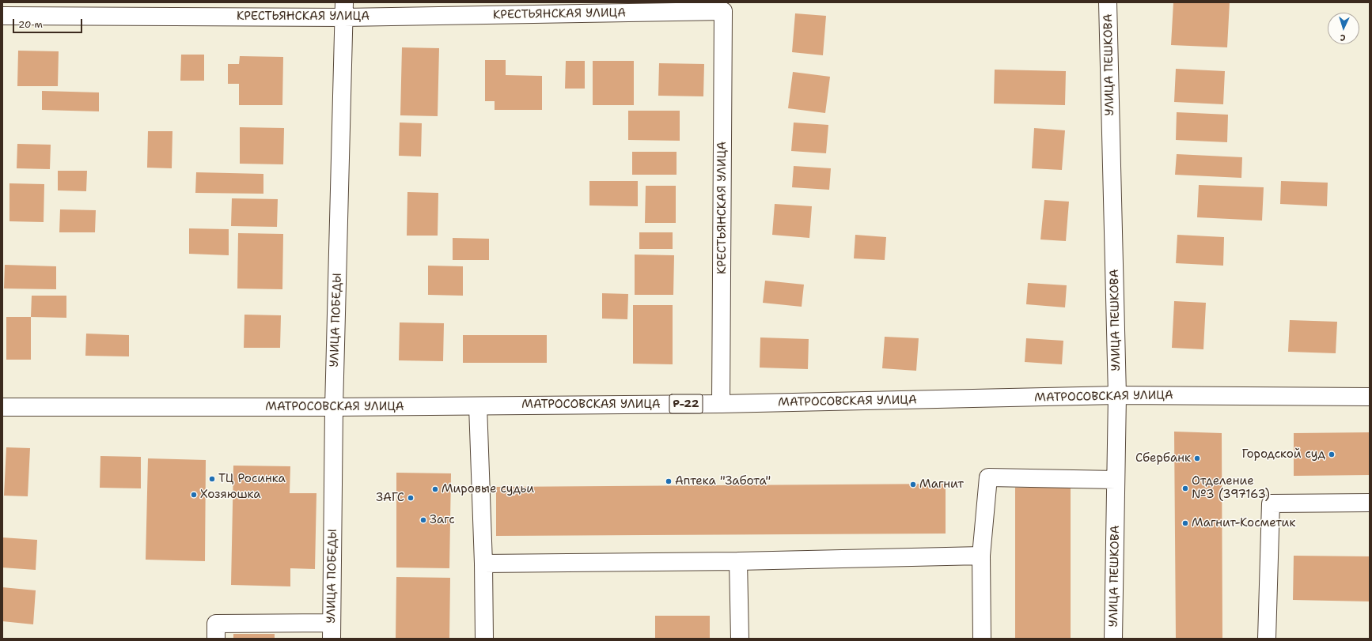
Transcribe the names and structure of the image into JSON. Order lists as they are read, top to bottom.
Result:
{
  "streets": {
    "main road": [
      "КРЕСТЬЯНСКАЯ УЛИЦА",
      "УЛИЦА ПЕШКОВА",
      "УЛИЦА ПОБЕДЫ",
      "МАТРОСОВСКАЯ УЛИЦА",
      "Р-22"
    ]
  },
  "crossings": [
    ["КРЕСТЬЯНСКАЯ УЛИЦА", "УЛИЦА ПОБЕДЫ"],
    ["КРЕСТЬЯНСКАЯ УЛИЦА", "МАТРОСОВСКАЯ УЛИЦА"],
    ["УЛИЦА ПЕШКОВА", "МАТРОСОВСКАЯ УЛИЦА"],
    ["УЛИЦА ПОБЕДЫ", "МАТРОСОВСКАЯ УЛИЦА"]
  ],
  "places": [
    "Городской суд",
    "Сбербанк",
    "ТЦ Росинка",
    "Аптека \"Забота\"",
    "Магнит",
    "Отделение №3 (397163)",
    "Мировые судьи",
    "Хозяюшка",
    "ЗАГС",
    "Загс",
    "Магнит-Косметик"
  ],
  "scale_bar": "20 m",
  "north": "bottom"
}
